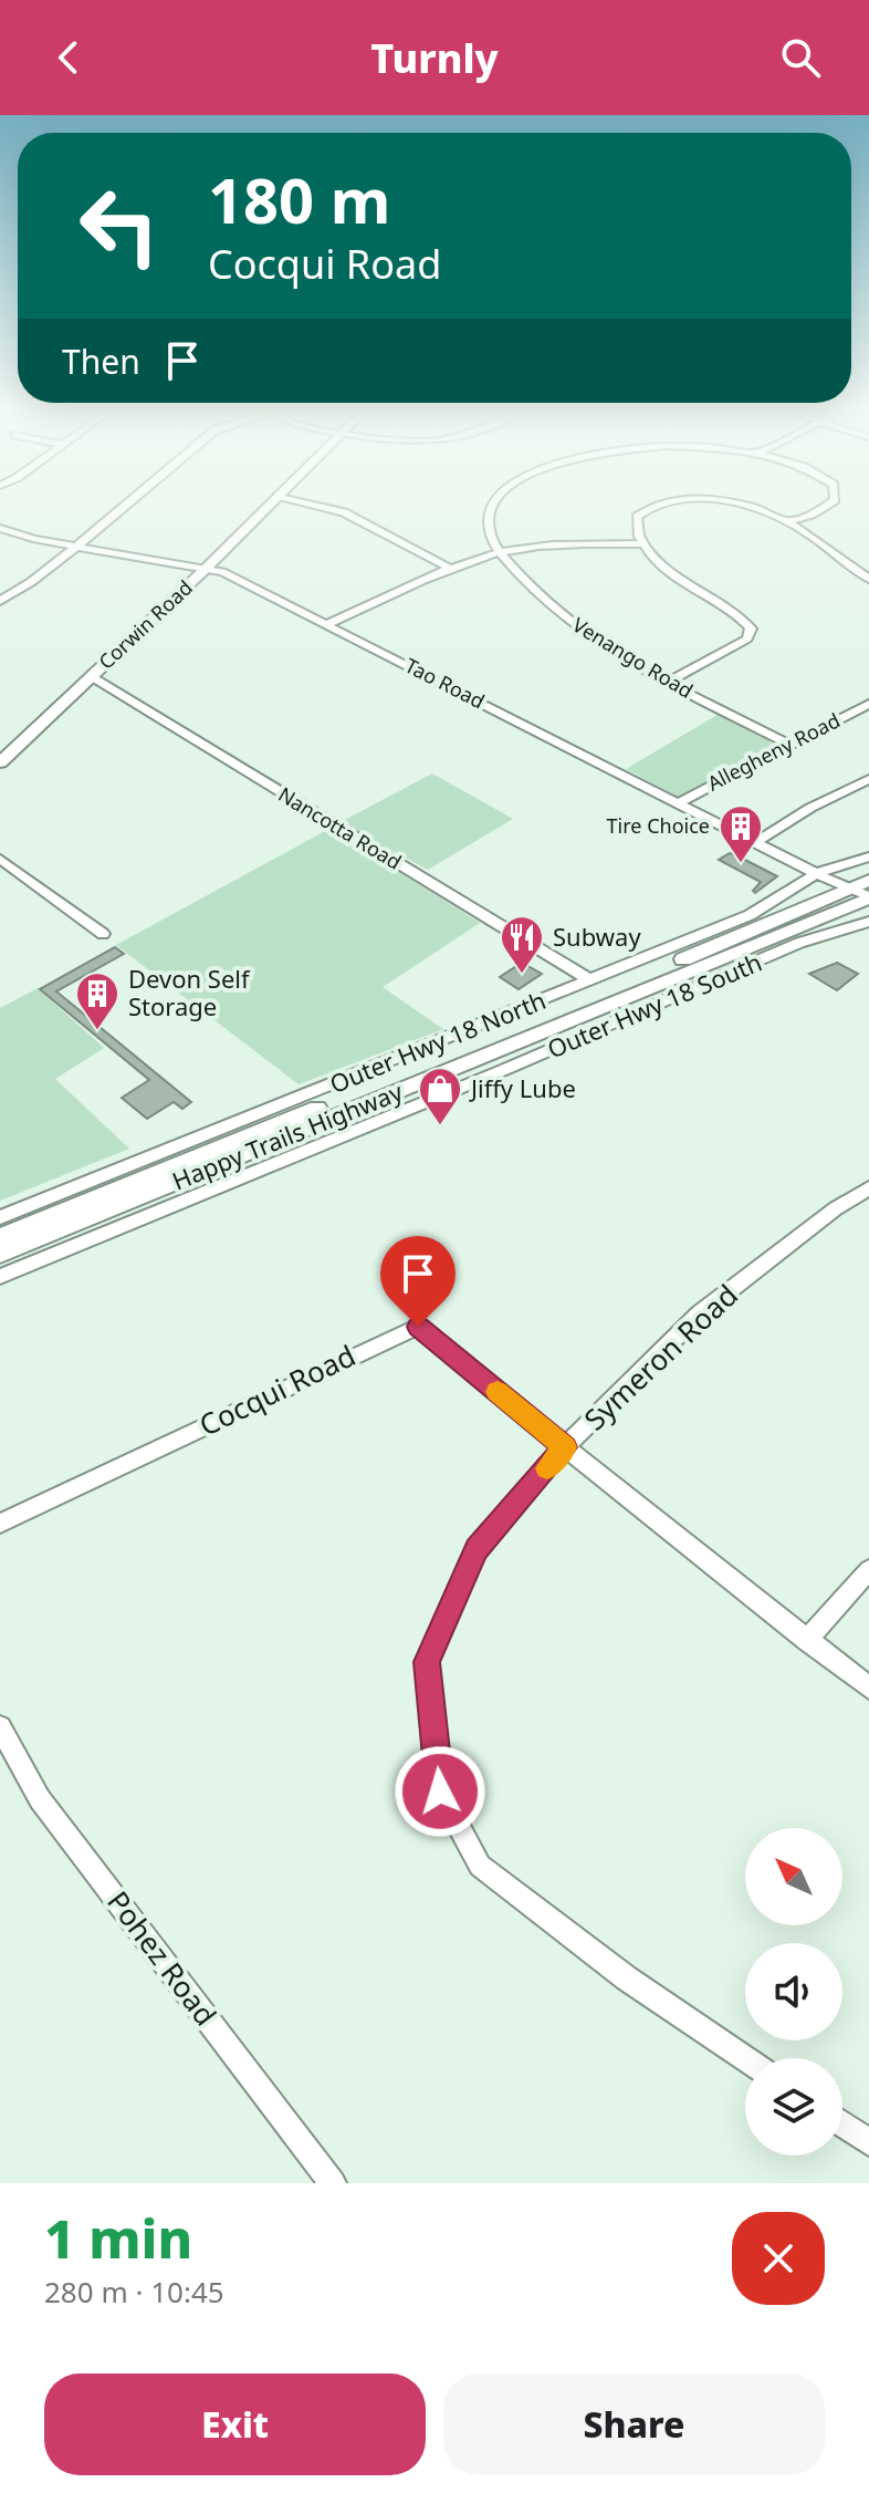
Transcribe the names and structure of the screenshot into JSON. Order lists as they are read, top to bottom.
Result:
{
  "streets": {
    "main road": ["Corwin Road", "Happy Trails Highway"],
    "street": [
      "Venango Road",
      "Tao Road",
      "Allegheny Road",
      "Nancotta Road",
      "Outer Hwy 18 South",
      "Outer Hwy 18 North",
      "Symeron Road",
      "Cocqui Road",
      "Pohez Road"
    ]
  },
  "crossings": [
    ["Corwin Road", "Tao Road"],
    ["Corwin Road", "Nancotta Road"],
    ["Venango Road", "Allegheny Road"],
    ["Tao Road", "Allegheny Road"],
    ["Tao Road", "Outer Hwy 18 North"],
    ["Tao Road", "Happy Trails Highway"],
    ["Nancotta Road", "Outer Hwy 18 North"],
    ["Symeron Road", "Cocqui Road"]
  ],
  "places": {
    "building": ["Tire Choice", "Devon Self Storage"],
    "restaurant": ["Subway"],
    "shop": ["Jiffy Lube"]
  },
  "north": "top left",
  "page": {
    "header": "Turnly",
    "turn": ["180 m", "Cocqui Road"],
    "then": "Then",
    "heading": ["1 min", "280 m · 10:45"],
    "buttons": ["Exit", "Share"]
  }
}
